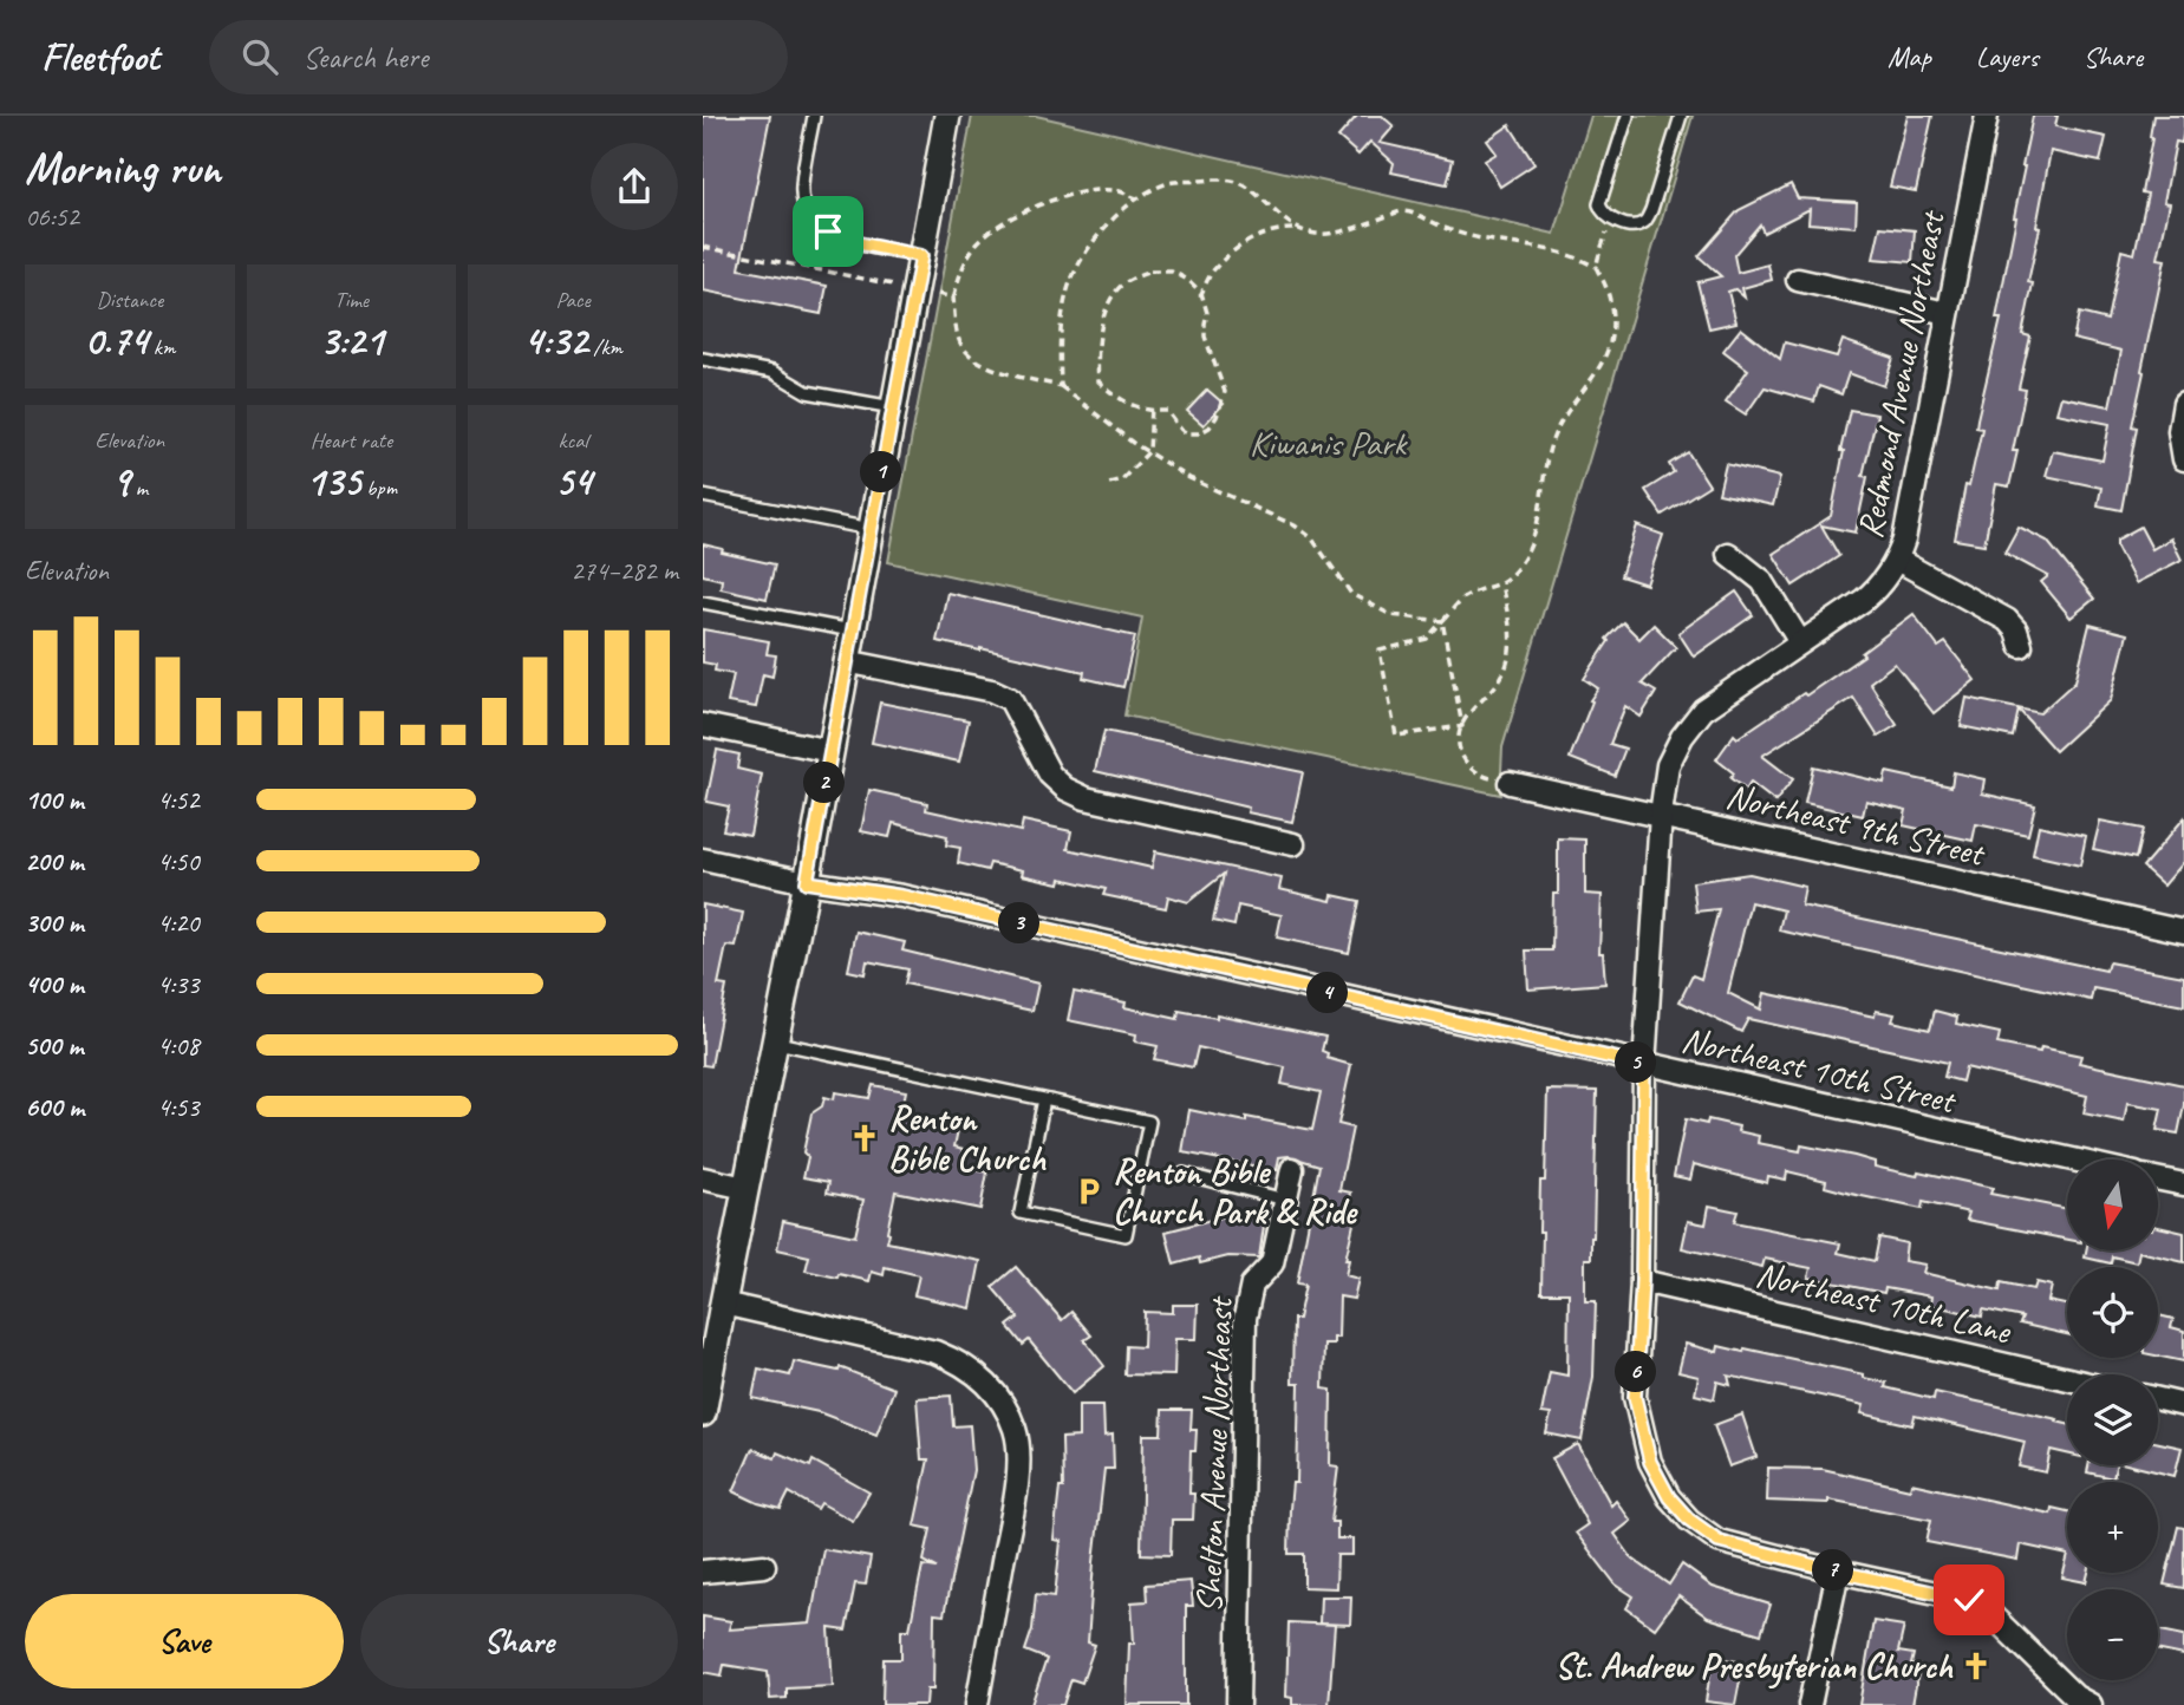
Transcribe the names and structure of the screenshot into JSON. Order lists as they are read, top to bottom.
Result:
{
  "streets": {
    "street": [
      "Redmond Avenue Northeast",
      "Northeast 9th Street",
      "Northeast 10th Street",
      "Northeast 10th Lane",
      "Shelton Avenue Northeast"
    ]
  },
  "crossings": [
    ["Redmond Avenue Northeast", "Northeast 9th Street"],
    ["Redmond Avenue Northeast", "Northeast 10th Street"],
    ["Redmond Avenue Northeast", "Northeast 10th Lane"]
  ],
  "parks": ["Kiwanis Park"],
  "places": {
    "church": ["Renton Bible Church", "St. Andrew Presbyterian Church"],
    "parking": ["Renton Bible Church Park & Ride"]
  },
  "north": "bottom",
  "page": {
    "header": "Fleetfoot",
    "search": "Search here",
    "nav": ["Map", "Layers", "Share"],
    "heading": ["Morning run", "06:52"],
    "stats": [
      ["Distance", "0.74 km"],
      ["Time", "3:21"],
      ["Pace", "4:32 /km"],
      ["Elevation", "9 m"],
      ["Heart rate", "135 bpm"],
      ["kcal", "54"]
    ],
    "pins": [
      "1",
      "2",
      "3",
      "4",
      "5",
      "6",
      "7"
    ],
    "chart": ["Elevation", "274–282 m"],
    "list": [
      {
        "name": "100 m",
        "note": "4:52"
      },
      {
        "name": "200 m",
        "note": "4:50"
      },
      {
        "name": "300 m",
        "note": "4:20"
      },
      {
        "name": "400 m",
        "note": "4:33"
      },
      {
        "name": "500 m",
        "note": "4:08"
      },
      {
        "name": "600 m",
        "note": "4:53"
      }
    ],
    "map_buttons": ["+", "−"],
    "buttons": ["Save", "Share"]
  }
}
